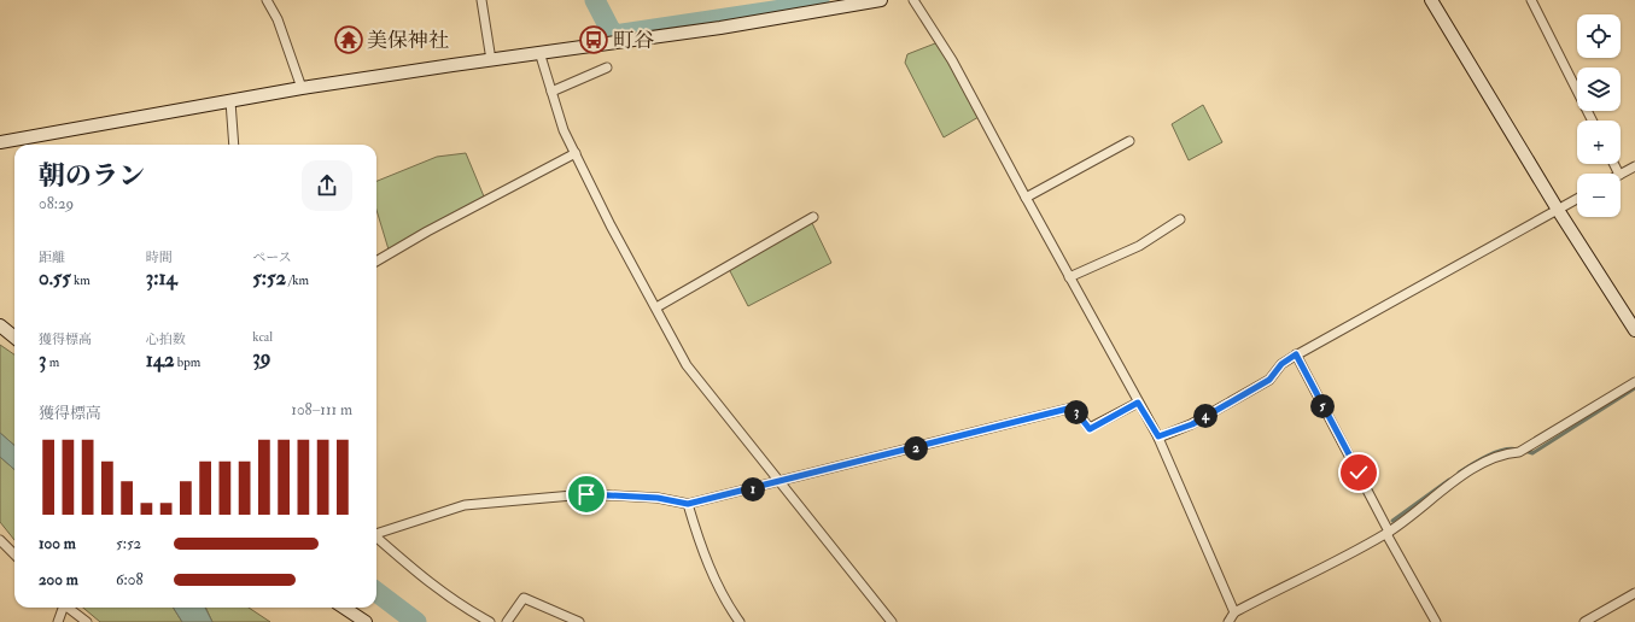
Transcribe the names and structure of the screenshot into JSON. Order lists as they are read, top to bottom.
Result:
{
  "places": {
    "temple": ["美保神社"],
    "bus stop": ["町谷"]
  },
  "page": {
    "map_buttons": ["+", "−"],
    "heading": ["朝のラン", "08:29"],
    "stats": [
      ["距離", "0.55 km"],
      ["時間", "3:14"],
      ["ペース", "5:52 /km"],
      ["獲得標高", "3 m"],
      ["心拍数", "142 bpm"],
      ["kcal", "39"]
    ],
    "chart": ["獲得標高", "108–111 m"],
    "pins": [
      "5",
      "3",
      "4",
      "2",
      "1"
    ],
    "list": [
      {
        "name": "100 m",
        "note": "5:52"
      },
      {
        "name": "200 m",
        "note": "6:08"
      }
    ]
  }
}
